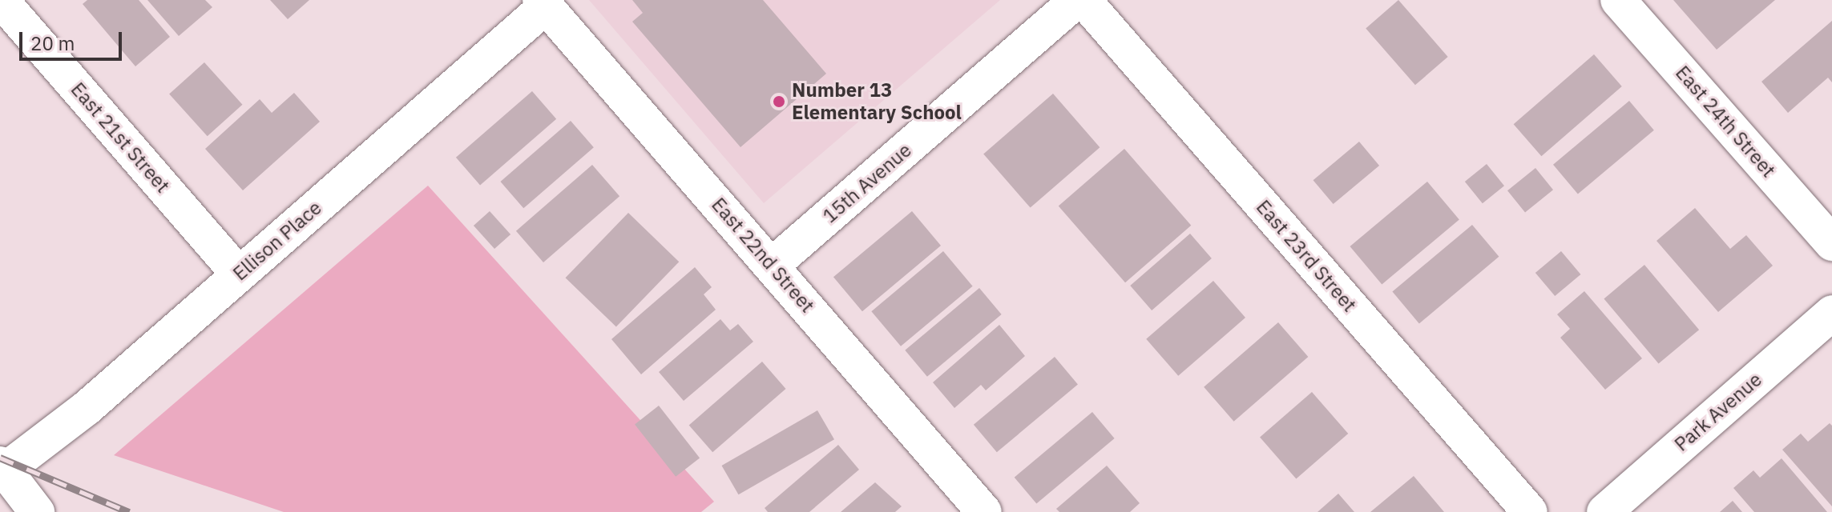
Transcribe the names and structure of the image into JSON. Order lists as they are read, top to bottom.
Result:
{
  "streets": {
    "street": [
      "East 24th Street",
      "East 21st Street",
      "15th Avenue",
      "Ellison Place",
      "East 22nd Street",
      "East 23rd Street",
      "Park Avenue"
    ]
  },
  "crossings": [
    ["East 21st Street", "Ellison Place"],
    ["15th Avenue", "East 22nd Street"],
    ["Ellison Place", "East 22nd Street"]
  ],
  "places": ["Number 13 Elementary School"],
  "scale_bar": "20 m"
}
